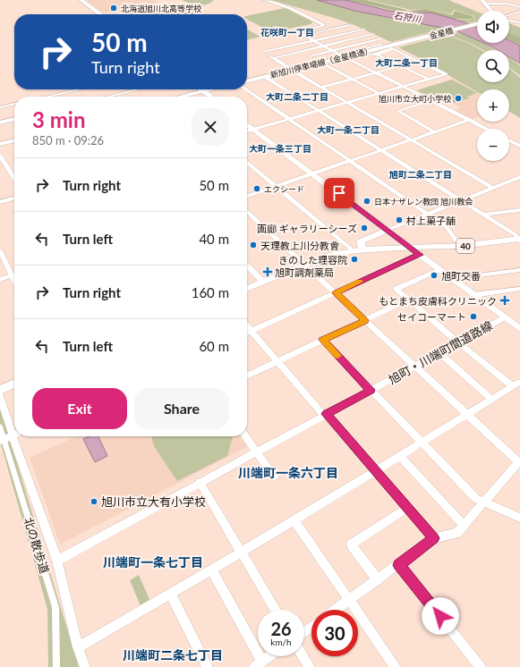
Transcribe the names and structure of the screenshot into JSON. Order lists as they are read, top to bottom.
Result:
{
  "streets": {
    "highway": ["40"],
    "main road": ["金星橋", "新旭川停車場線（金星橋通）"],
    "street": ["旭町・川端町間道路線", "北の散歩道"]
  },
  "crossings": [
    ["金星橋", "新旭川停車場線（金星橋通）"]
  ],
  "districts": [
    "花咲町一丁目",
    "大町二条一丁目",
    "大町二条二丁目",
    "大町一条二丁目",
    "大町一条三丁目",
    "旭町二条二丁目",
    "川端町一条六丁目",
    "川端町一条七丁目",
    "川端町二条七丁目"
  ],
  "water": ["石狩川"],
  "places": {
    "other": [
      "北海道旭川北高等学校",
      "旭川市立大町小学校",
      "エクシード",
      "日本ナザレン教団 旭川教会",
      "村上菓子舗",
      "画廊 ギャラリーシーズ",
      "天理教上川分教會",
      "きのした理容院",
      "旭町交番",
      "セイコーマート",
      "旭川市立大有小学校"
    ],
    "health": ["旭町調剤薬局", "もとまち皮膚科クリニック"]
  },
  "page": {
    "map_buttons": ["+", "−"],
    "turn": ["50 m", "Turn right"],
    "heading": ["3 min", "850 m · 09:26"],
    "list": [
      {
        "name": "Turn right",
        "value": "50 m"
      },
      {
        "name": "Turn left",
        "value": "40 m"
      },
      {
        "name": "Turn right",
        "value": "160 m"
      },
      {
        "name": "Turn left",
        "value": "60 m"
      }
    ],
    "buttons": ["Exit", "Share"],
    "speed": "26 km/h",
    "limit": "30"
  }
}
